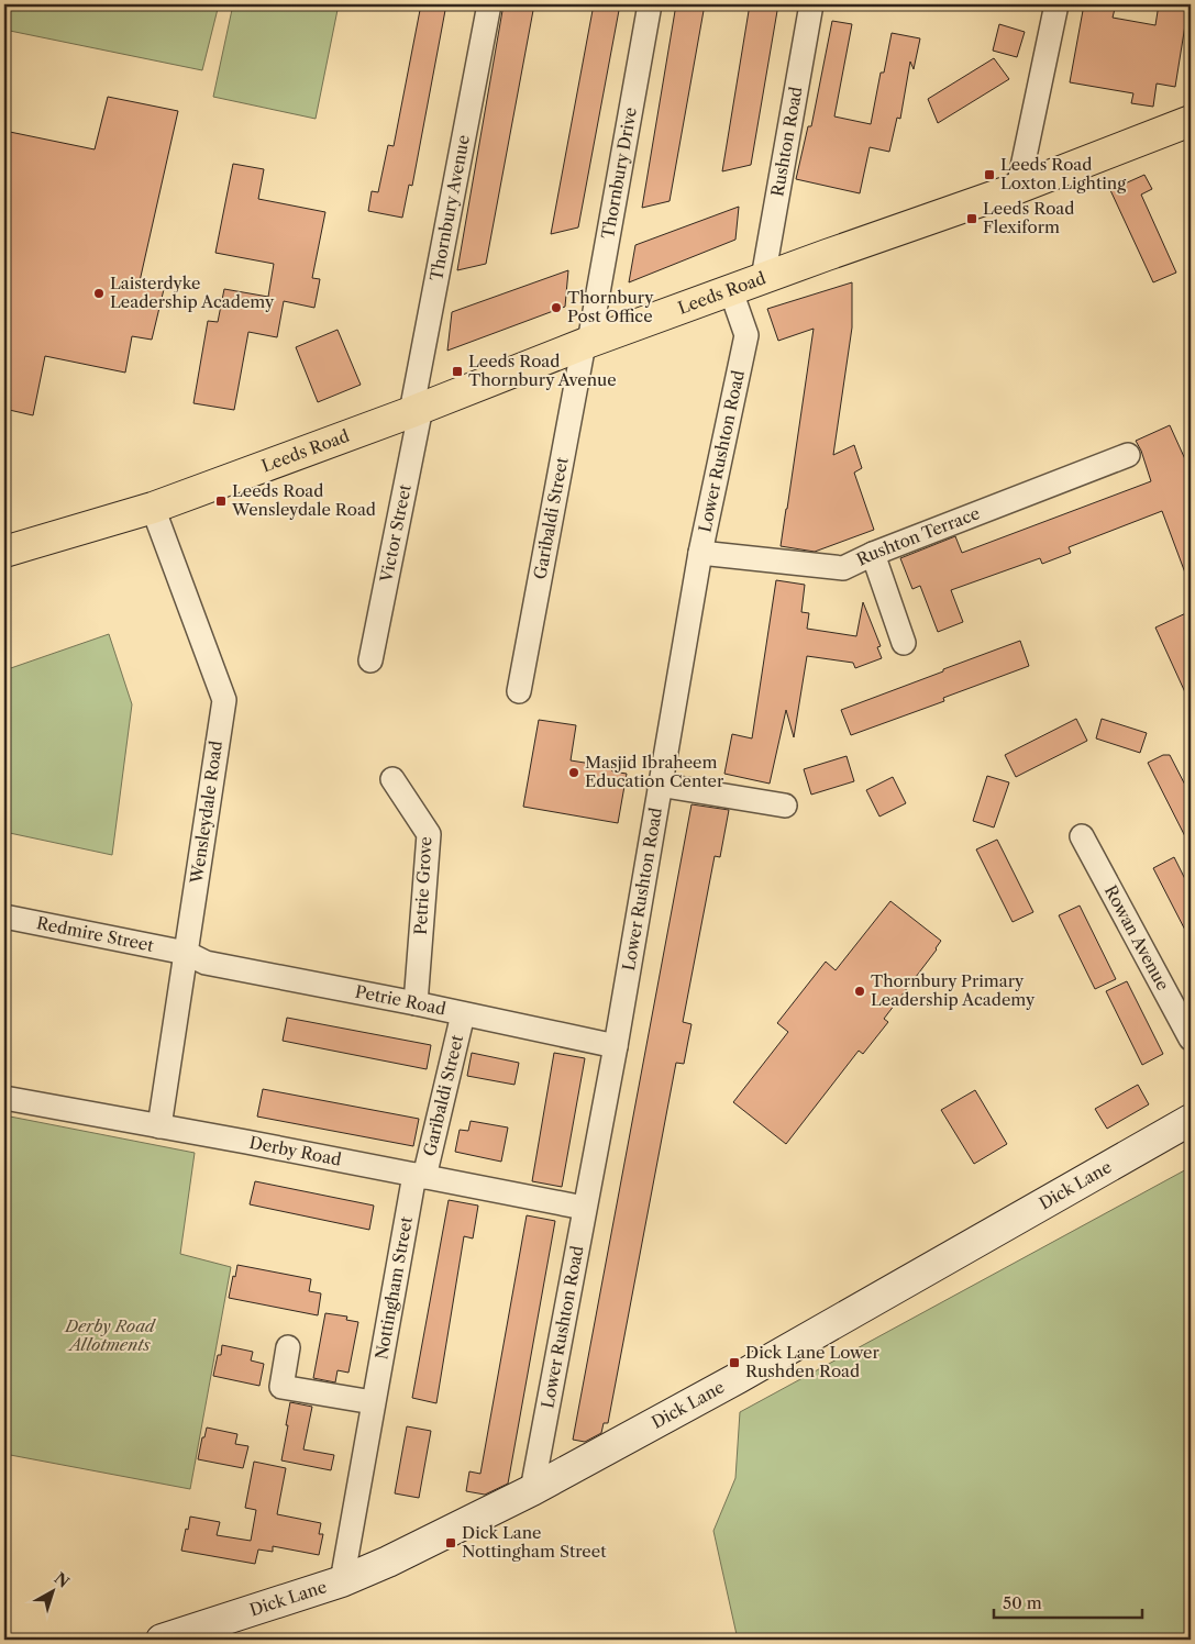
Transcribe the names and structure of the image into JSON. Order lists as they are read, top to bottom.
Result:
{
  "streets": {
    "highway": ["Leeds Road"],
    "street": [
      "Rushton Road",
      "Thornbury Drive",
      "Thornbury Avenue",
      "Lower Rushton Road",
      "Garibaldi Street",
      "Victor Street",
      "Rushton Terrace",
      "Wensleydale Road",
      "Petrie Grove",
      "Redmire Street",
      "Rowan Avenue",
      "Petrie Road",
      "Derby Road",
      "Dick Lane",
      "Nottingham Street"
    ]
  },
  "crossings": [
    ["Rushton Road", "Leeds Road"],
    ["Thornbury Drive", "Leeds Road"],
    ["Thornbury Drive", "Garibaldi Street"],
    ["Thornbury Avenue", "Leeds Road"],
    ["Thornbury Avenue", "Victor Street"],
    ["Leeds Road", "Lower Rushton Road"],
    ["Leeds Road", "Garibaldi Street"],
    ["Leeds Road", "Victor Street"],
    ["Leeds Road", "Wensleydale Road"],
    ["Lower Rushton Road", "Rushton Terrace"],
    ["Lower Rushton Road", "Petrie Road"],
    ["Lower Rushton Road", "Derby Road"],
    ["Lower Rushton Road", "Dick Lane"],
    ["Garibaldi Street", "Petrie Road"],
    ["Garibaldi Street", "Derby Road"],
    ["Garibaldi Street", "Nottingham Street"],
    ["Wensleydale Road", "Redmire Street"],
    ["Wensleydale Road", "Petrie Road"],
    ["Wensleydale Road", "Derby Road"],
    ["Petrie Grove", "Petrie Road"],
    ["Redmire Street", "Petrie Road"],
    ["Derby Road", "Nottingham Street"],
    ["Dick Lane", "Nottingham Street"]
  ],
  "parks": ["Derby Road Allotments"],
  "places": {
    "transit": [
      "Leeds Road Loxton Lighting",
      "Leeds Road Flexiform",
      "Leeds Road Thornbury Avenue",
      "Leeds Road Wensleydale Road",
      "Dick Lane Lower Rushden Road",
      "Dick Lane Nottingham Street"
    ],
    "other": [
      "Laisterdyke Leadership Academy",
      "Thornbury Post Office",
      "Masjid Ibraheem Education Center",
      "Thornbury Primary Leadership Academy"
    ]
  },
  "scale_bar": "50 m",
  "north": "top right"
}
